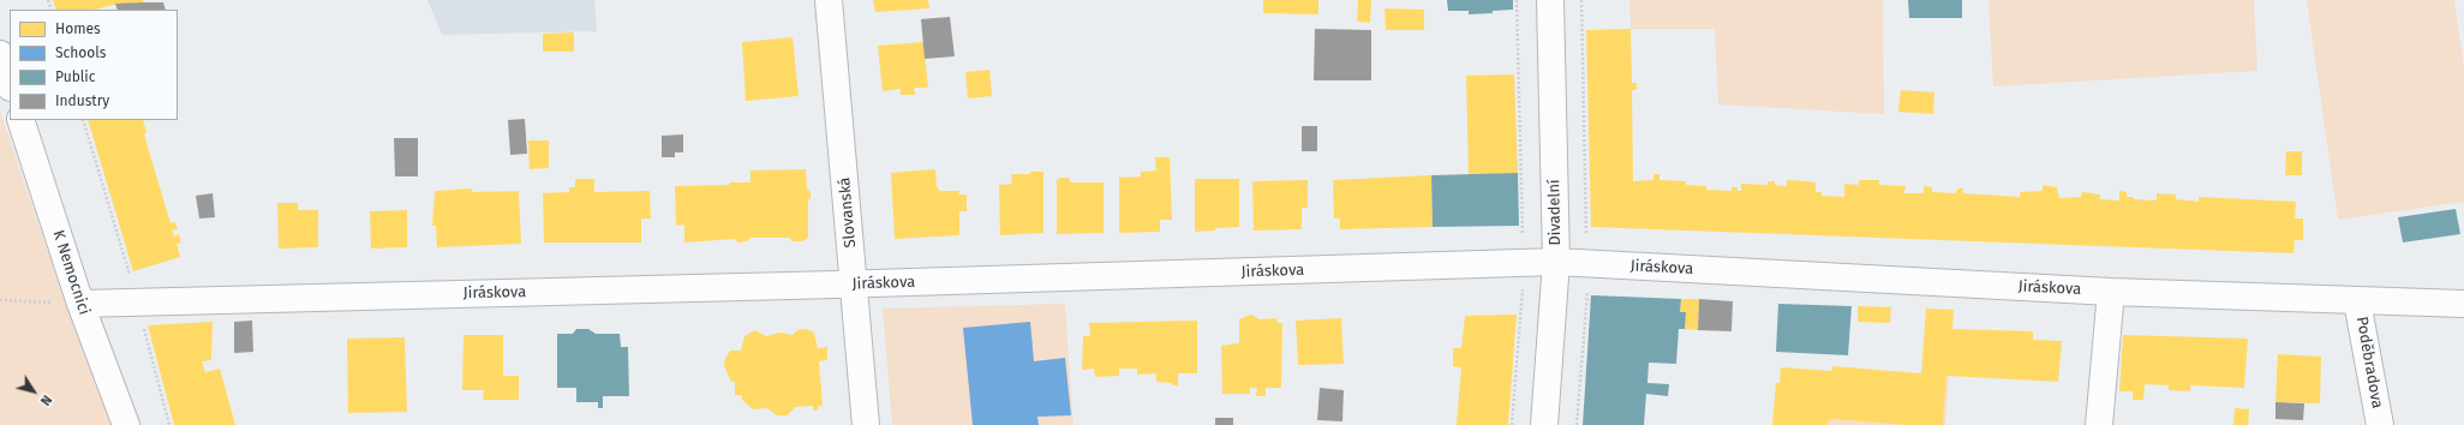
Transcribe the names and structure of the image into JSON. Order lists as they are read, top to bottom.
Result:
{
  "streets": {
    "street": [
      "Slovanská",
      "Divadelní",
      "Jiráskova",
      "K Nemocnici",
      "Poděbradova"
    ]
  },
  "crossings": [
    ["Slovanská", "Jiráskova"],
    ["Divadelní", "Jiráskova"],
    ["Jiráskova", "K Nemocnici"],
    ["Jiráskova", "Poděbradova"]
  ],
  "legend": [
    "Homes",
    "Schools",
    "Public",
    "Industry"
  ],
  "north": "bottom right"
}
